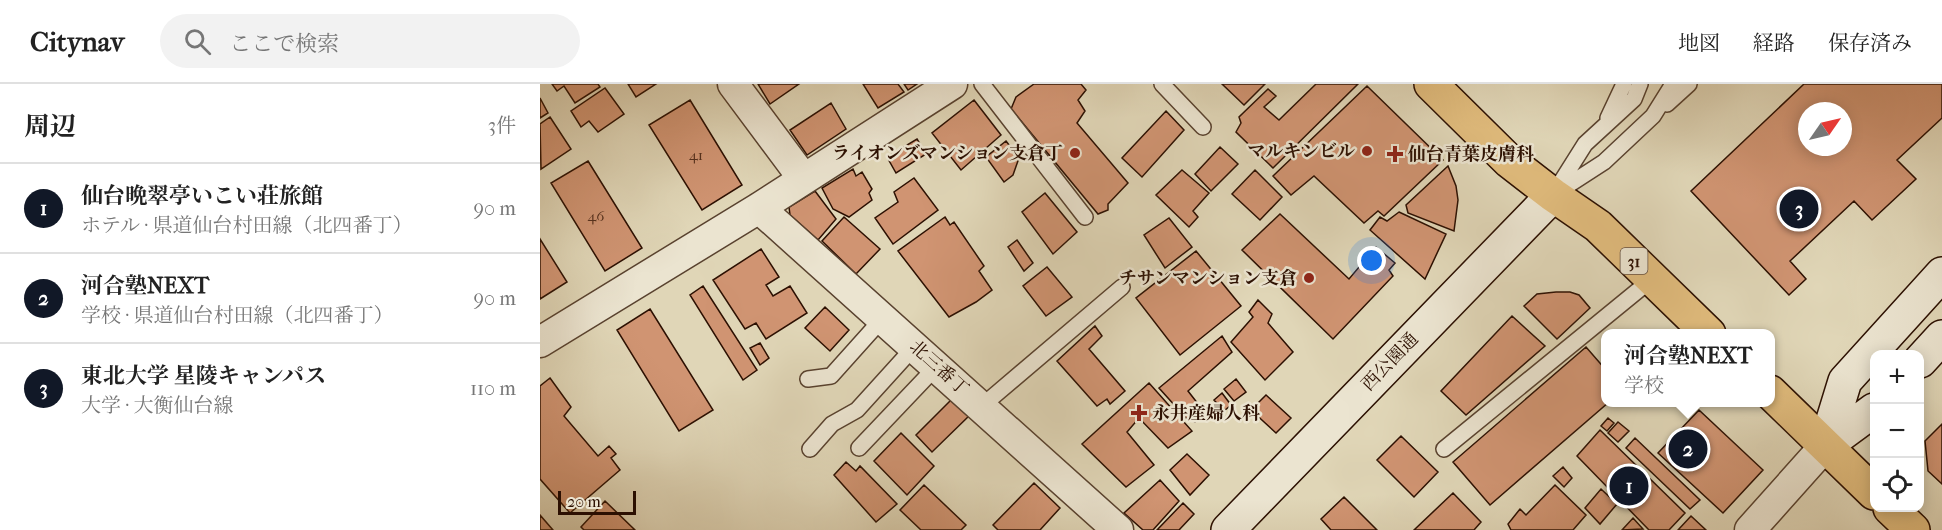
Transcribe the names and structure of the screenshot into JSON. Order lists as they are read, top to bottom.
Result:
{
  "streets": {
    "main road": ["31"],
    "street": ["西公園通", "北三番丁"]
  },
  "crossings": [
    ["31", "西公園通"]
  ],
  "places": {
    "other": ["マルキンビル", "ライオンズマンション支倉丁", "チサンマンション支倉"],
    "health": ["仙台青葉皮膚科", "永井産婦人科"]
  },
  "house_numbers": ["41", "46"],
  "scale_bar": "20 m",
  "north": "top right",
  "page": {
    "header": "Citynav",
    "search": "ここで検索",
    "nav": ["地図", "経路", "保存済み"],
    "heading": ["周辺", "3件"],
    "list": [
      {
        "mark": "1",
        "name": "仙台晩翠亭いこい荘旅館",
        "note": "ホテル · 県道仙台村田線（北四番丁）",
        "value": "90 m"
      },
      {
        "mark": "2",
        "name": "河合塾NEXT",
        "note": "学校 · 県道仙台村田線（北四番丁）",
        "value": "90 m"
      },
      {
        "mark": "3",
        "name": "東北大学 星陵キャンパス",
        "note": "大学 · 大衡仙台線",
        "value": "110 m"
      }
    ],
    "pins": ["3", "2", "1"],
    "popup": ["河合塾NEXT", "学校"],
    "map_buttons": ["+", "−"],
    "scale": "20 m"
  }
}
